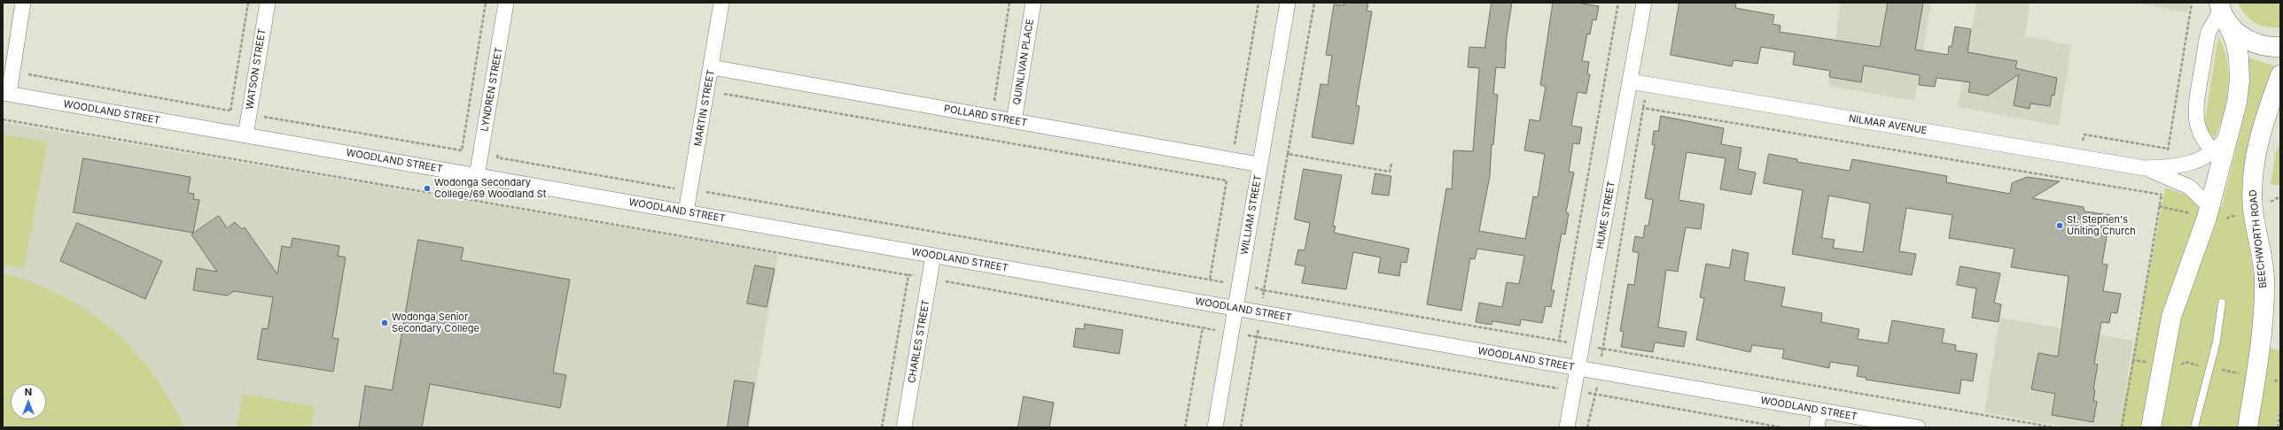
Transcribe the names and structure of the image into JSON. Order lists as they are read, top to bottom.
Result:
{
  "streets": {
    "main road": ["BEECHWORTH ROAD"],
    "street": [
      "QUINLIVAN PLACE",
      "WATSON STREET",
      "LYNDREN STREET",
      "MARTIN STREET",
      "WOODLAND STREET",
      "POLLARD STREET",
      "NILMAR AVENUE",
      "WILLIAM STREET",
      "HUME STREET",
      "CHARLES STREET"
    ]
  },
  "crossings": [
    ["QUINLIVAN PLACE", "POLLARD STREET"],
    ["WATSON STREET", "WOODLAND STREET"],
    ["LYNDREN STREET", "WOODLAND STREET"],
    ["MARTIN STREET", "WOODLAND STREET"],
    ["MARTIN STREET", "POLLARD STREET"],
    ["WOODLAND STREET", "WILLIAM STREET"],
    ["WOODLAND STREET", "HUME STREET"],
    ["WOODLAND STREET", "CHARLES STREET"],
    ["POLLARD STREET", "WILLIAM STREET"],
    ["NILMAR AVENUE", "HUME STREET"]
  ],
  "places": ["Wodonga Secondary College/69 Woodland St", "St. Stephen's Uniting Church", "Wodonga Senior Secondary College"],
  "north": "top"
}
